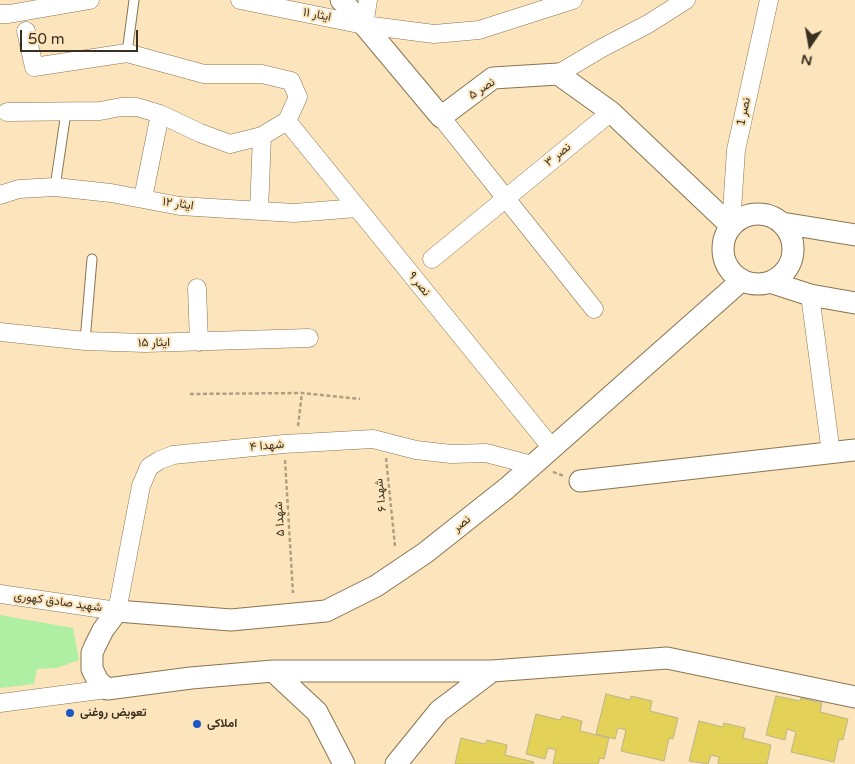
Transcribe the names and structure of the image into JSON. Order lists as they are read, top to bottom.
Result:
{
  "streets": {
    "street": [
      "ایثار ۱۱",
      "نصر ۵",
      "نصر 1",
      "نصر ۳",
      "ایثار ۱۲",
      "نصر ۹",
      "ایثار ۱۵",
      "شهدا ۴",
      "نصر",
      "شهید صادق کهوری"
    ],
    "path": ["شهدا ۶", "شهدا ۵"]
  },
  "crossings": [
    ["نصر 1", "نصر"],
    ["ایثار ۱۲", "نصر ۹"],
    ["نصر ۹", "نصر"],
    ["شهدا ۴", "شهدا ۶"],
    ["شهدا ۴", "شهدا ۵"],
    ["شهدا ۴", "نصر"],
    ["شهدا ۴", "شهید صادق کهوری"],
    ["نصر", "شهید صادق کهوری"]
  ],
  "places": ["تعویض روغنی", "املاکی"],
  "scale_bar": "50 m",
  "north": "bottom"
}
